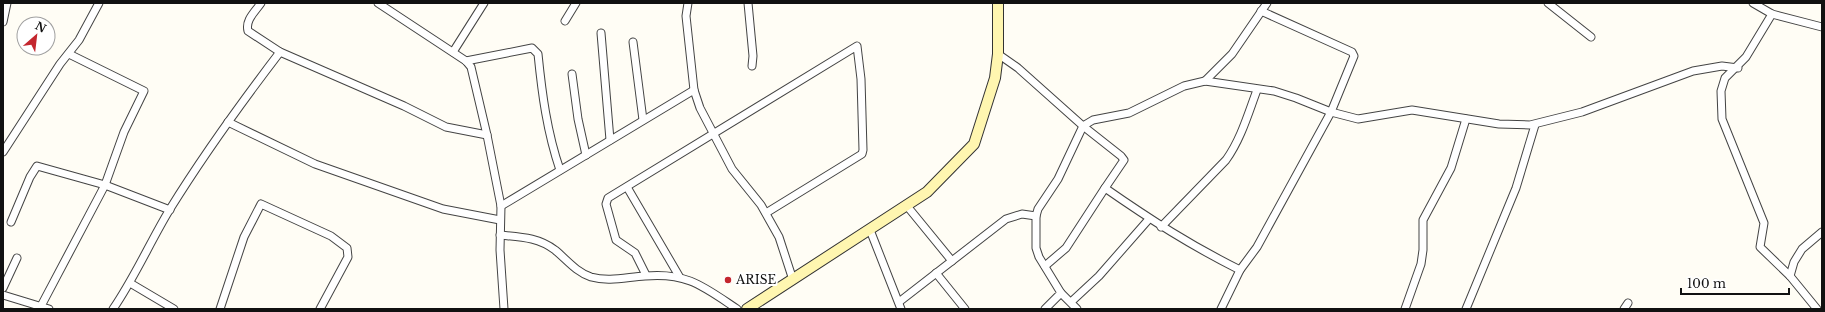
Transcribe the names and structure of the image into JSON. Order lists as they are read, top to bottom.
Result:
{
  "places": ["ARISE"],
  "scale_bar": "100 m",
  "north": "top right"
}
